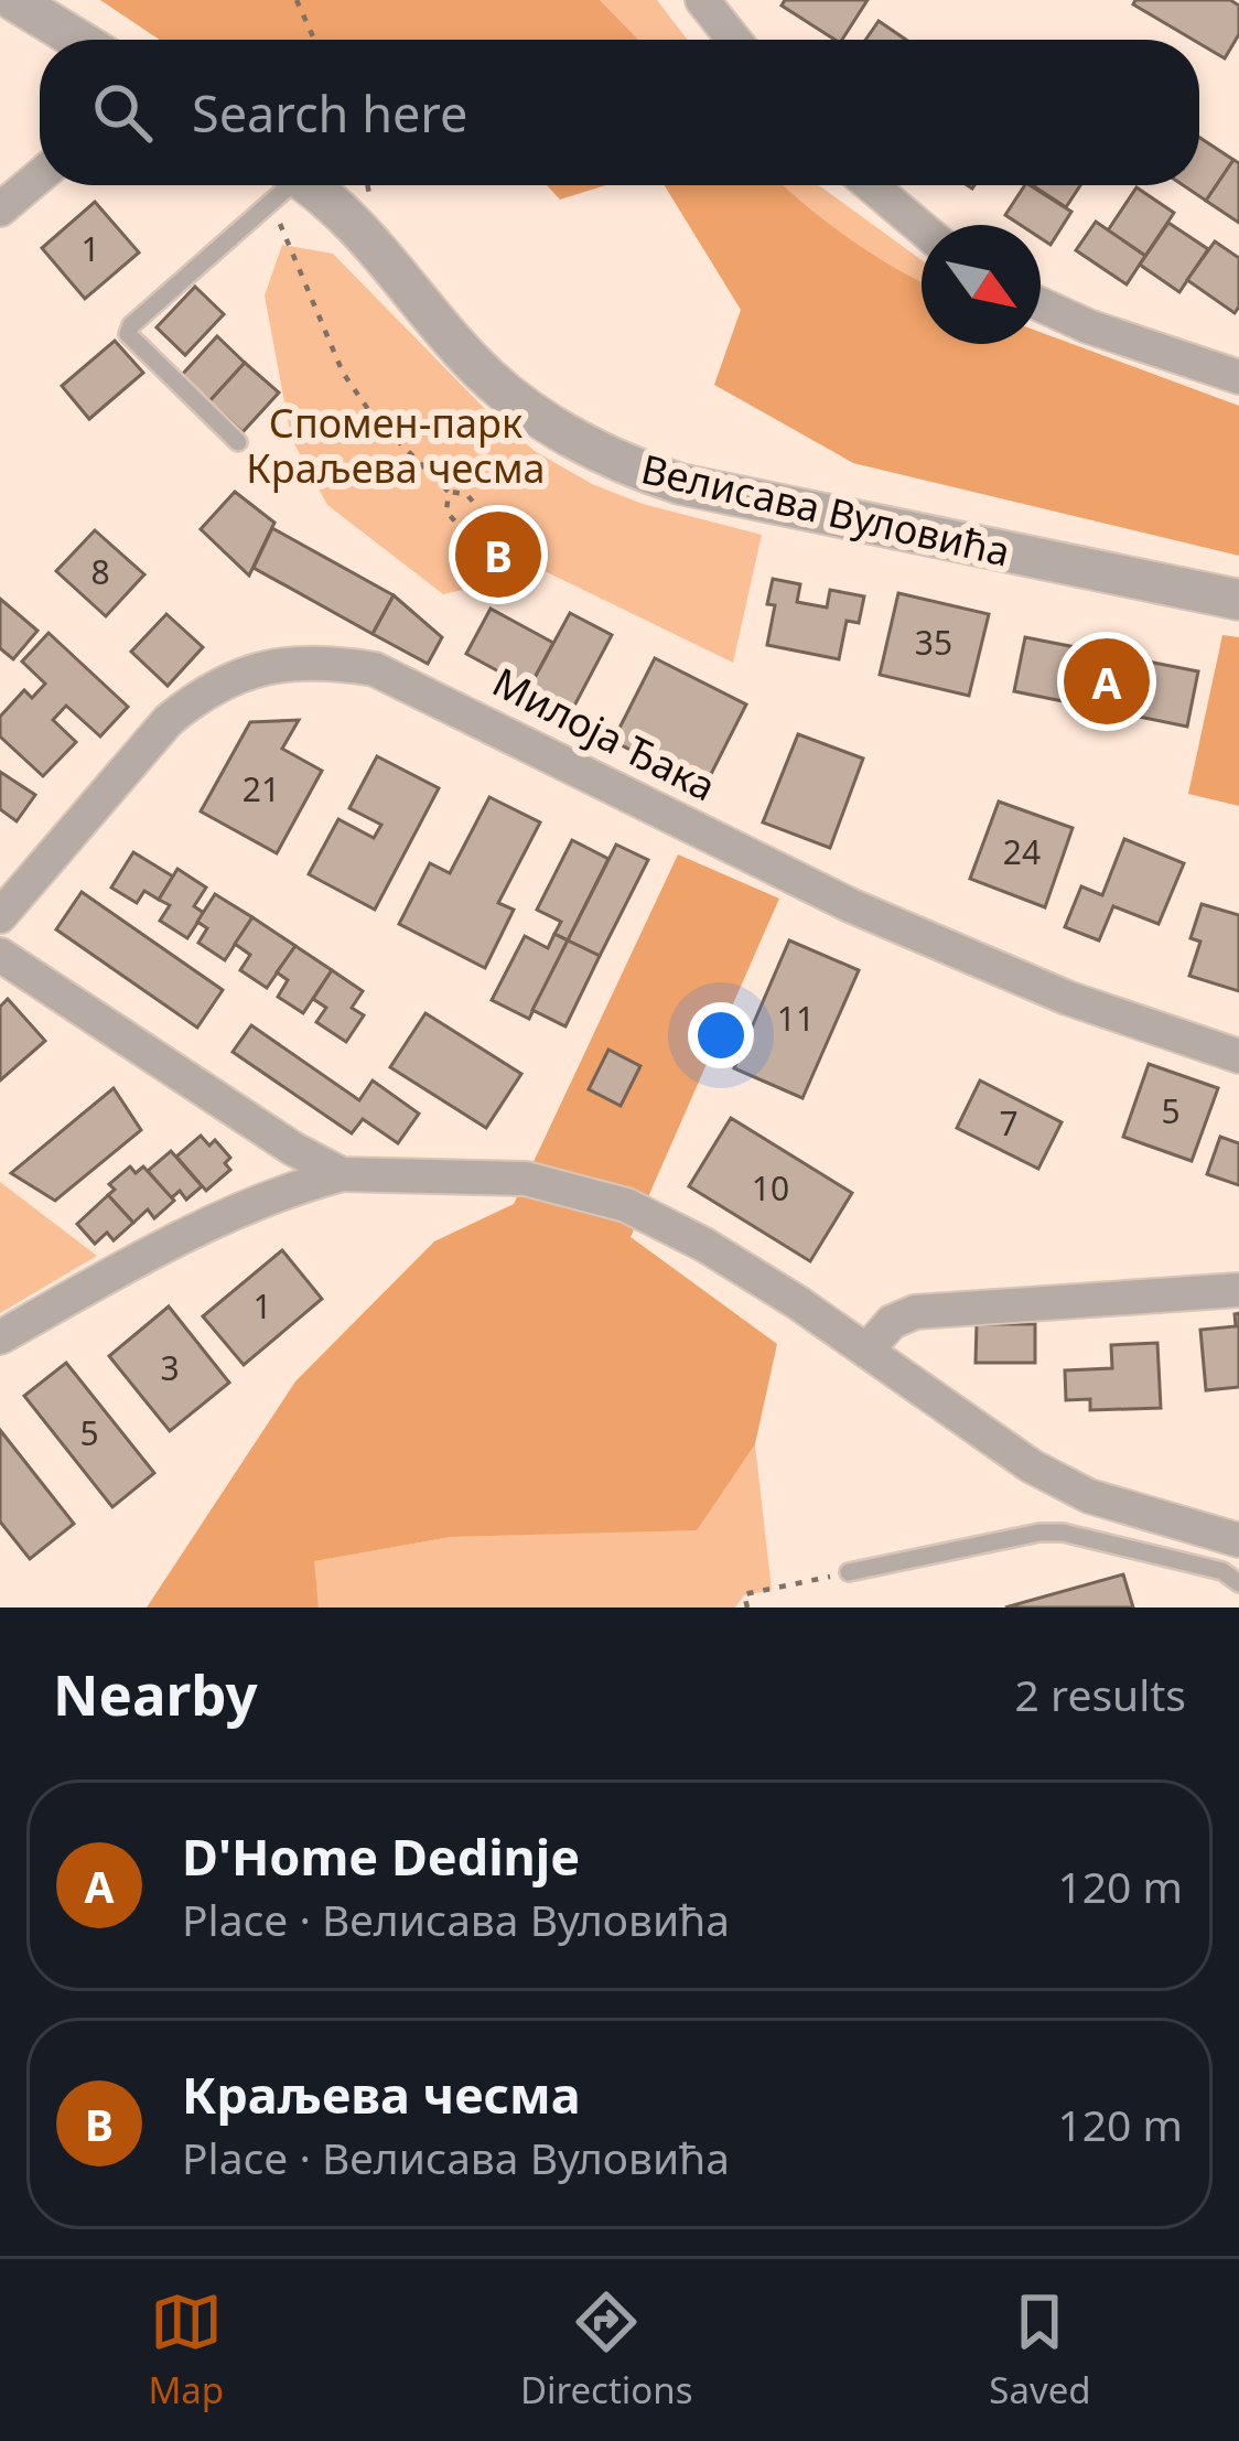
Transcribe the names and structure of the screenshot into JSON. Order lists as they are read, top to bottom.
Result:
{
  "streets": {
    "street": ["Велисава Вуловића", "Милоја Ђака"]
  },
  "parks": ["Спомен-парк Краљева чесма"],
  "house_numbers": [
    "1",
    "8",
    "35",
    "21",
    "24",
    "11",
    "5",
    "7",
    "10",
    "1",
    "3",
    "5"
  ],
  "north": "bottom right",
  "page": {
    "search": "Search here",
    "pins": ["B", "A"],
    "heading": ["Nearby", "2 results"],
    "list": [
      {
        "mark": "A",
        "name": "D'Home Dedinje",
        "note": "Place · Велисава Вуловића",
        "value": "120 m"
      },
      {
        "mark": "B",
        "name": "Краљева чесма",
        "note": "Place · Велисава Вуловића",
        "value": "120 m"
      }
    ],
    "nav": ["Map", "Directions", "Saved"]
  }
}
